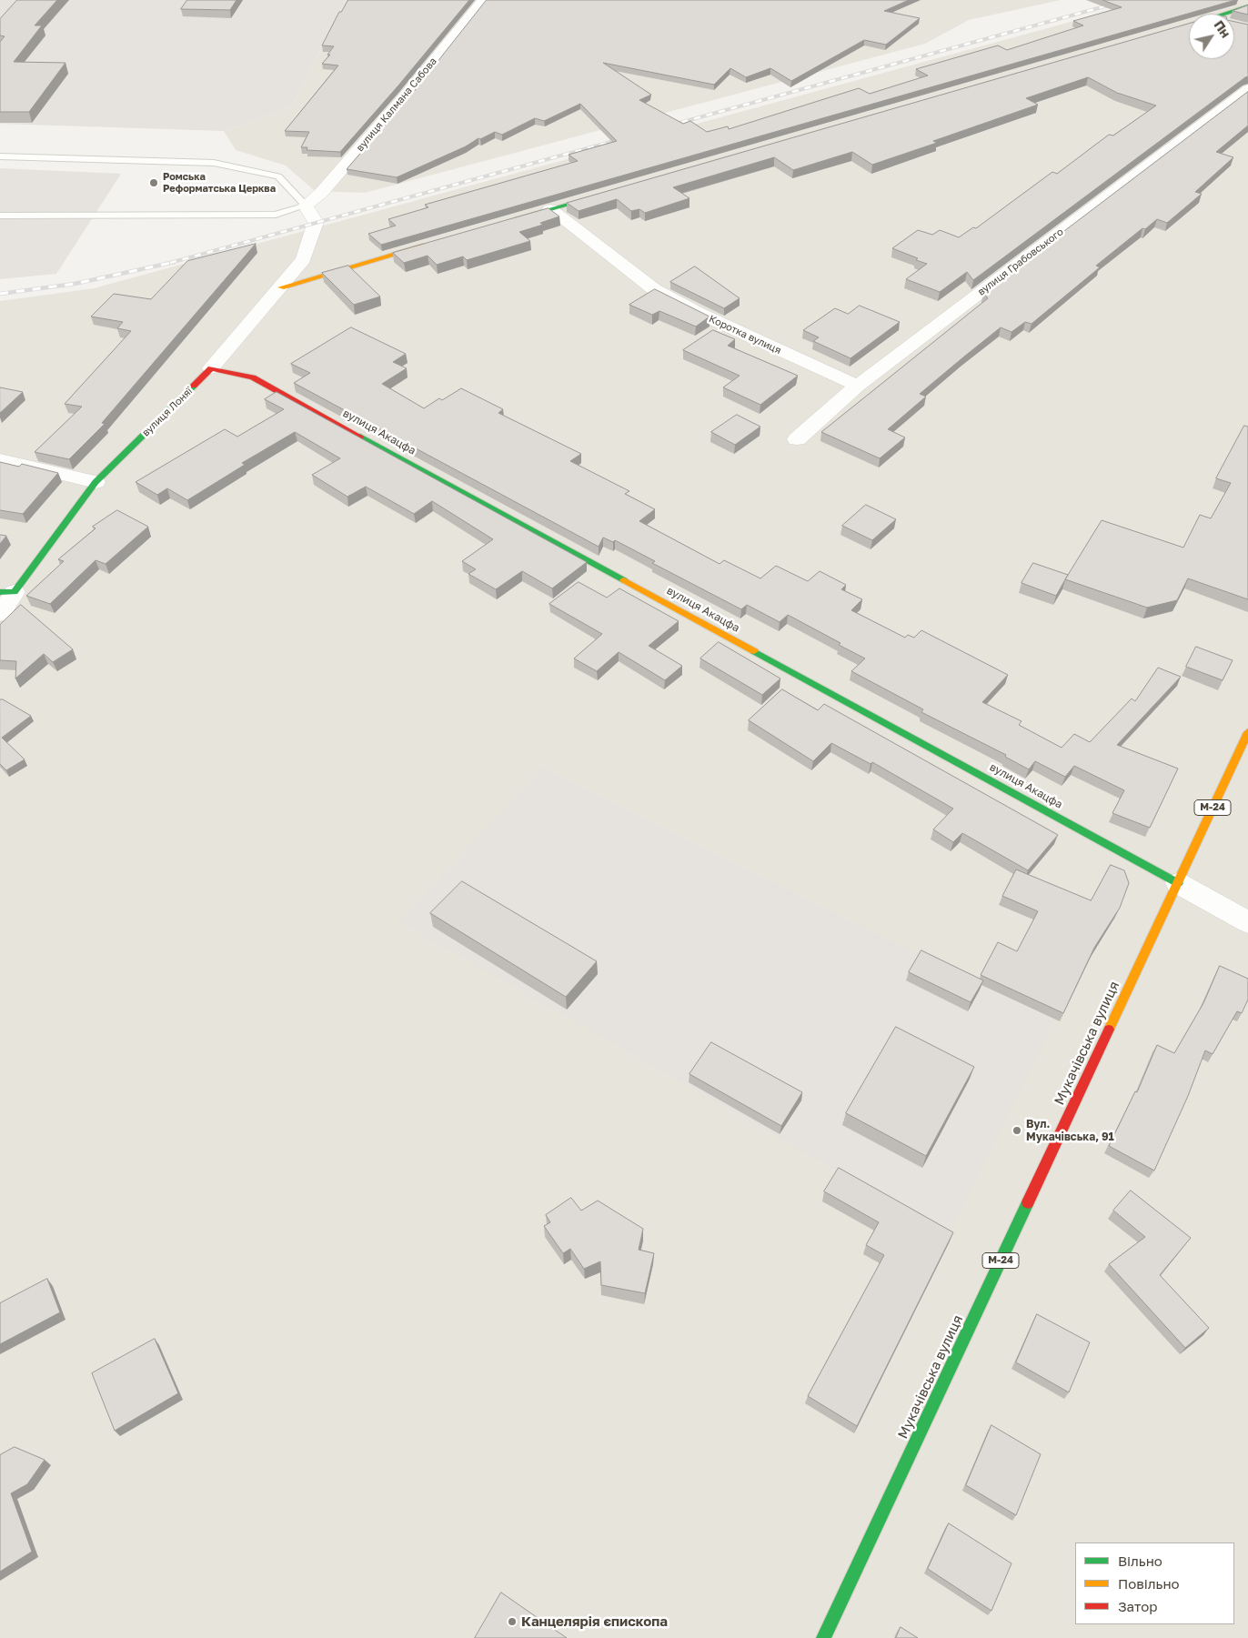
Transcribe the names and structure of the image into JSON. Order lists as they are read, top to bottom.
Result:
{
  "streets": {
    "main road": [
      "вулиця Лоняї",
      "вулиця Акацфа",
      "М-24",
      "Мукачівська вулиця"
    ],
    "street": ["вулиця Калмана Сабова", "вулиця Грабовського", "Коротка вулиця"]
  },
  "crossings": [
    ["вулиця Калмана Сабова", "вулиця Лоняї"],
    ["вулиця Грабовського", "Коротка вулиця"],
    ["вулиця Лоняї", "вулиця Акацфа"],
    ["вулиця Акацфа", "Мукачівська вулиця"]
  ],
  "places": ["Ромська Реформатська Церква", "Вул. Мукачівська, 91", "Канцелярія єпископа"],
  "legend": ["Вільно", "Повільно", "Затор"],
  "north": "top right"
}
